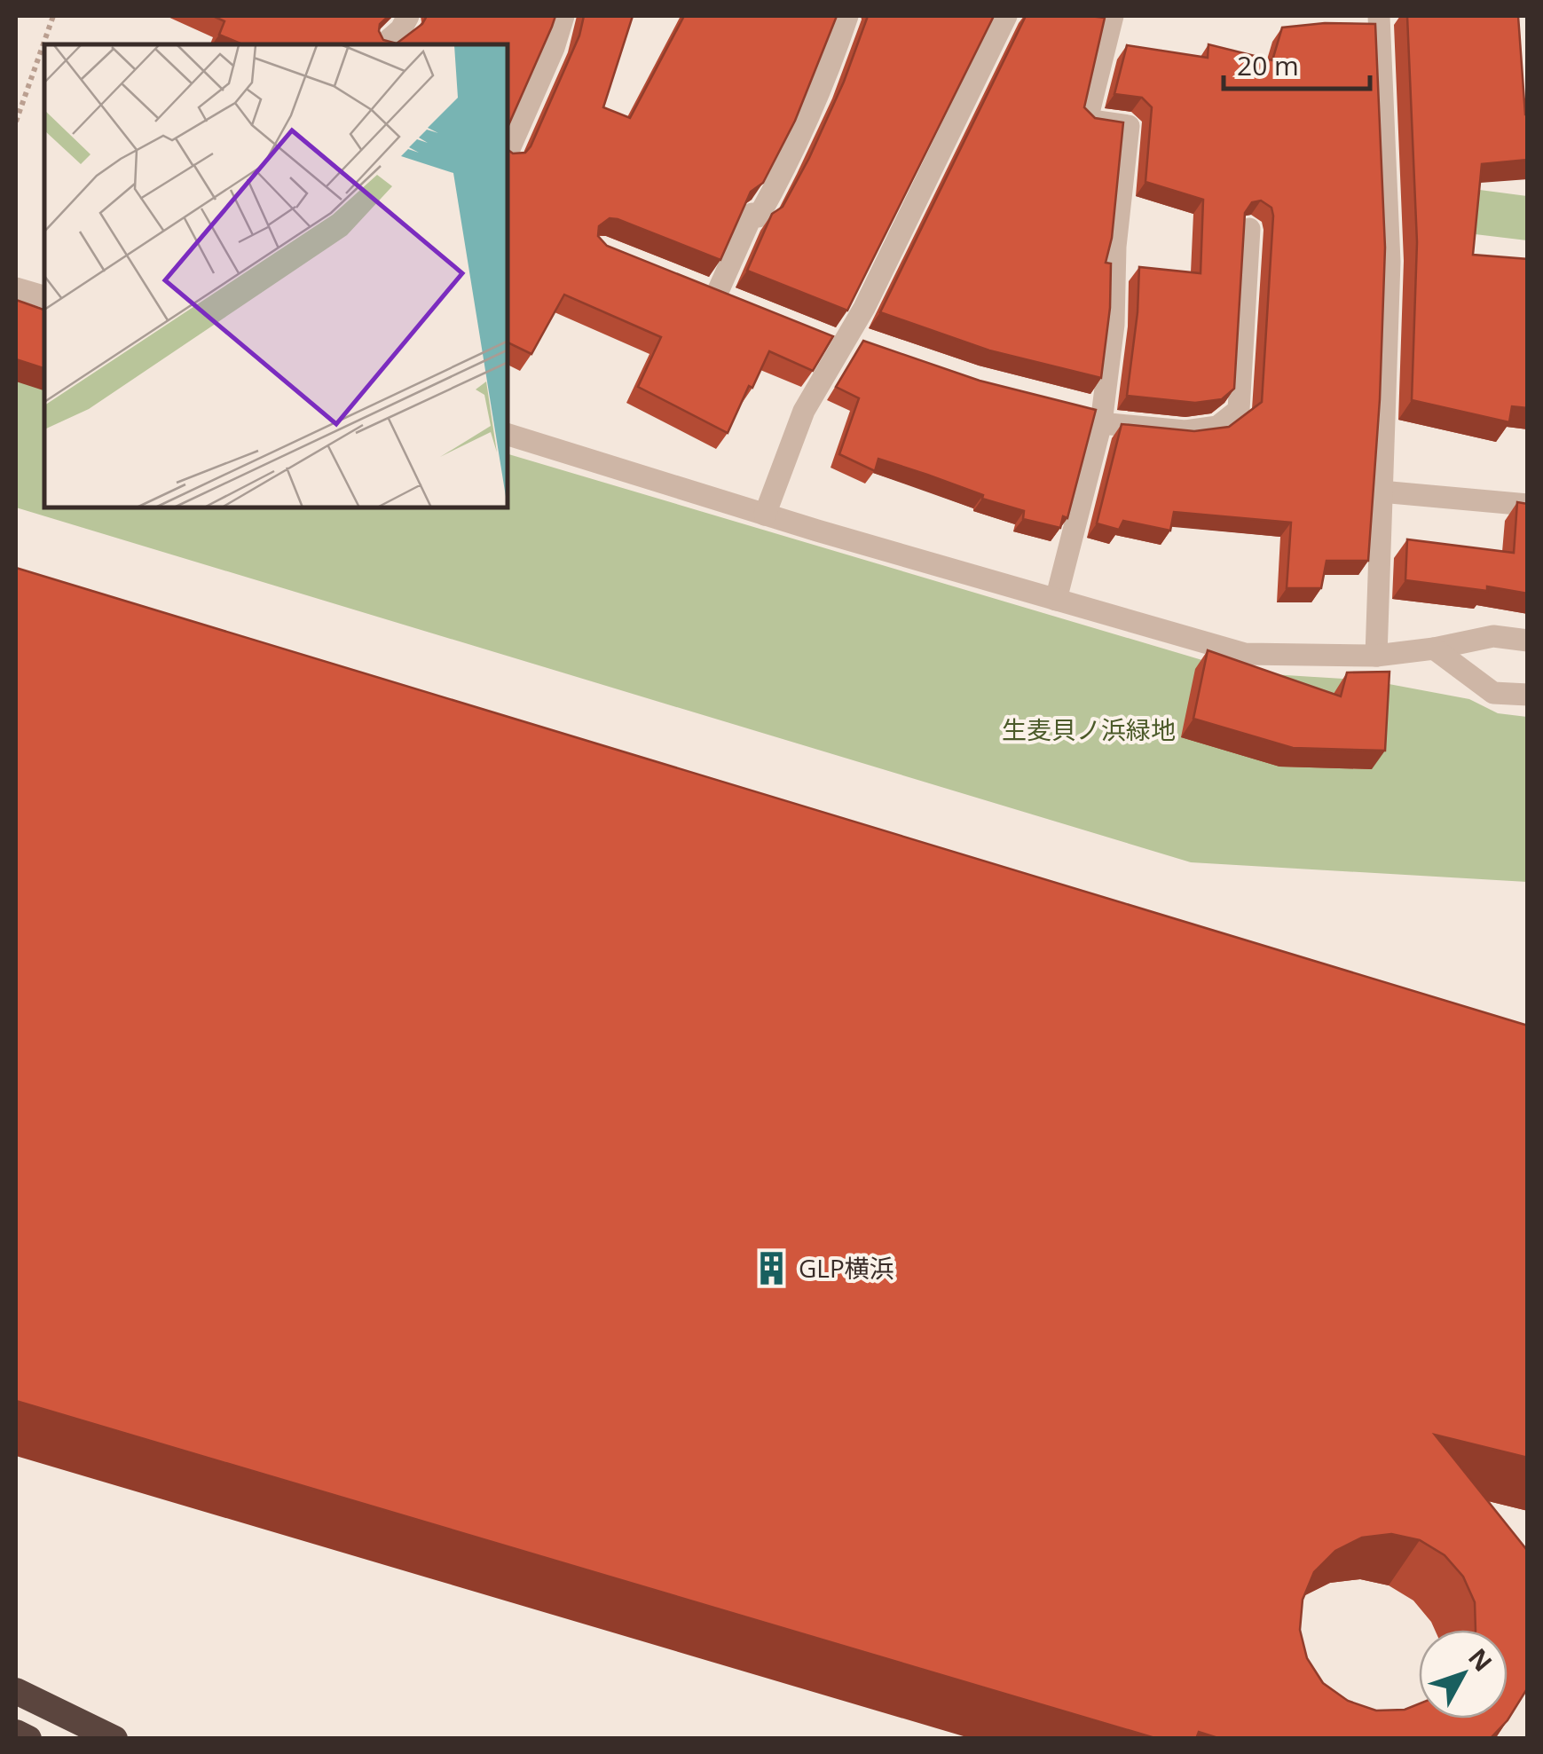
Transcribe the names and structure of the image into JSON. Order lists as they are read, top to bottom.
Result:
{
  "parks": ["生麦貝ノ浜緑地"],
  "places": {
    "building": ["GLP横浜"]
  },
  "scale_bar": "20 m",
  "north": "top right"
}
